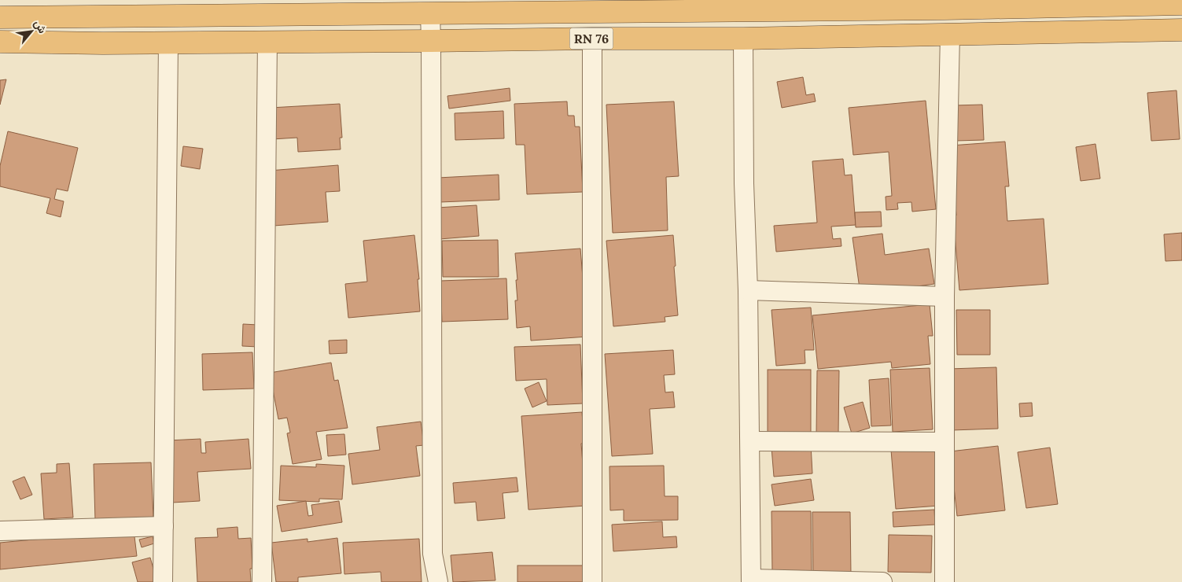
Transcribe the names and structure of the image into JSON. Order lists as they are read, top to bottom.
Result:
{
  "streets": {
    "highway": ["RN 76"]
  },
  "north": "top right"
}
